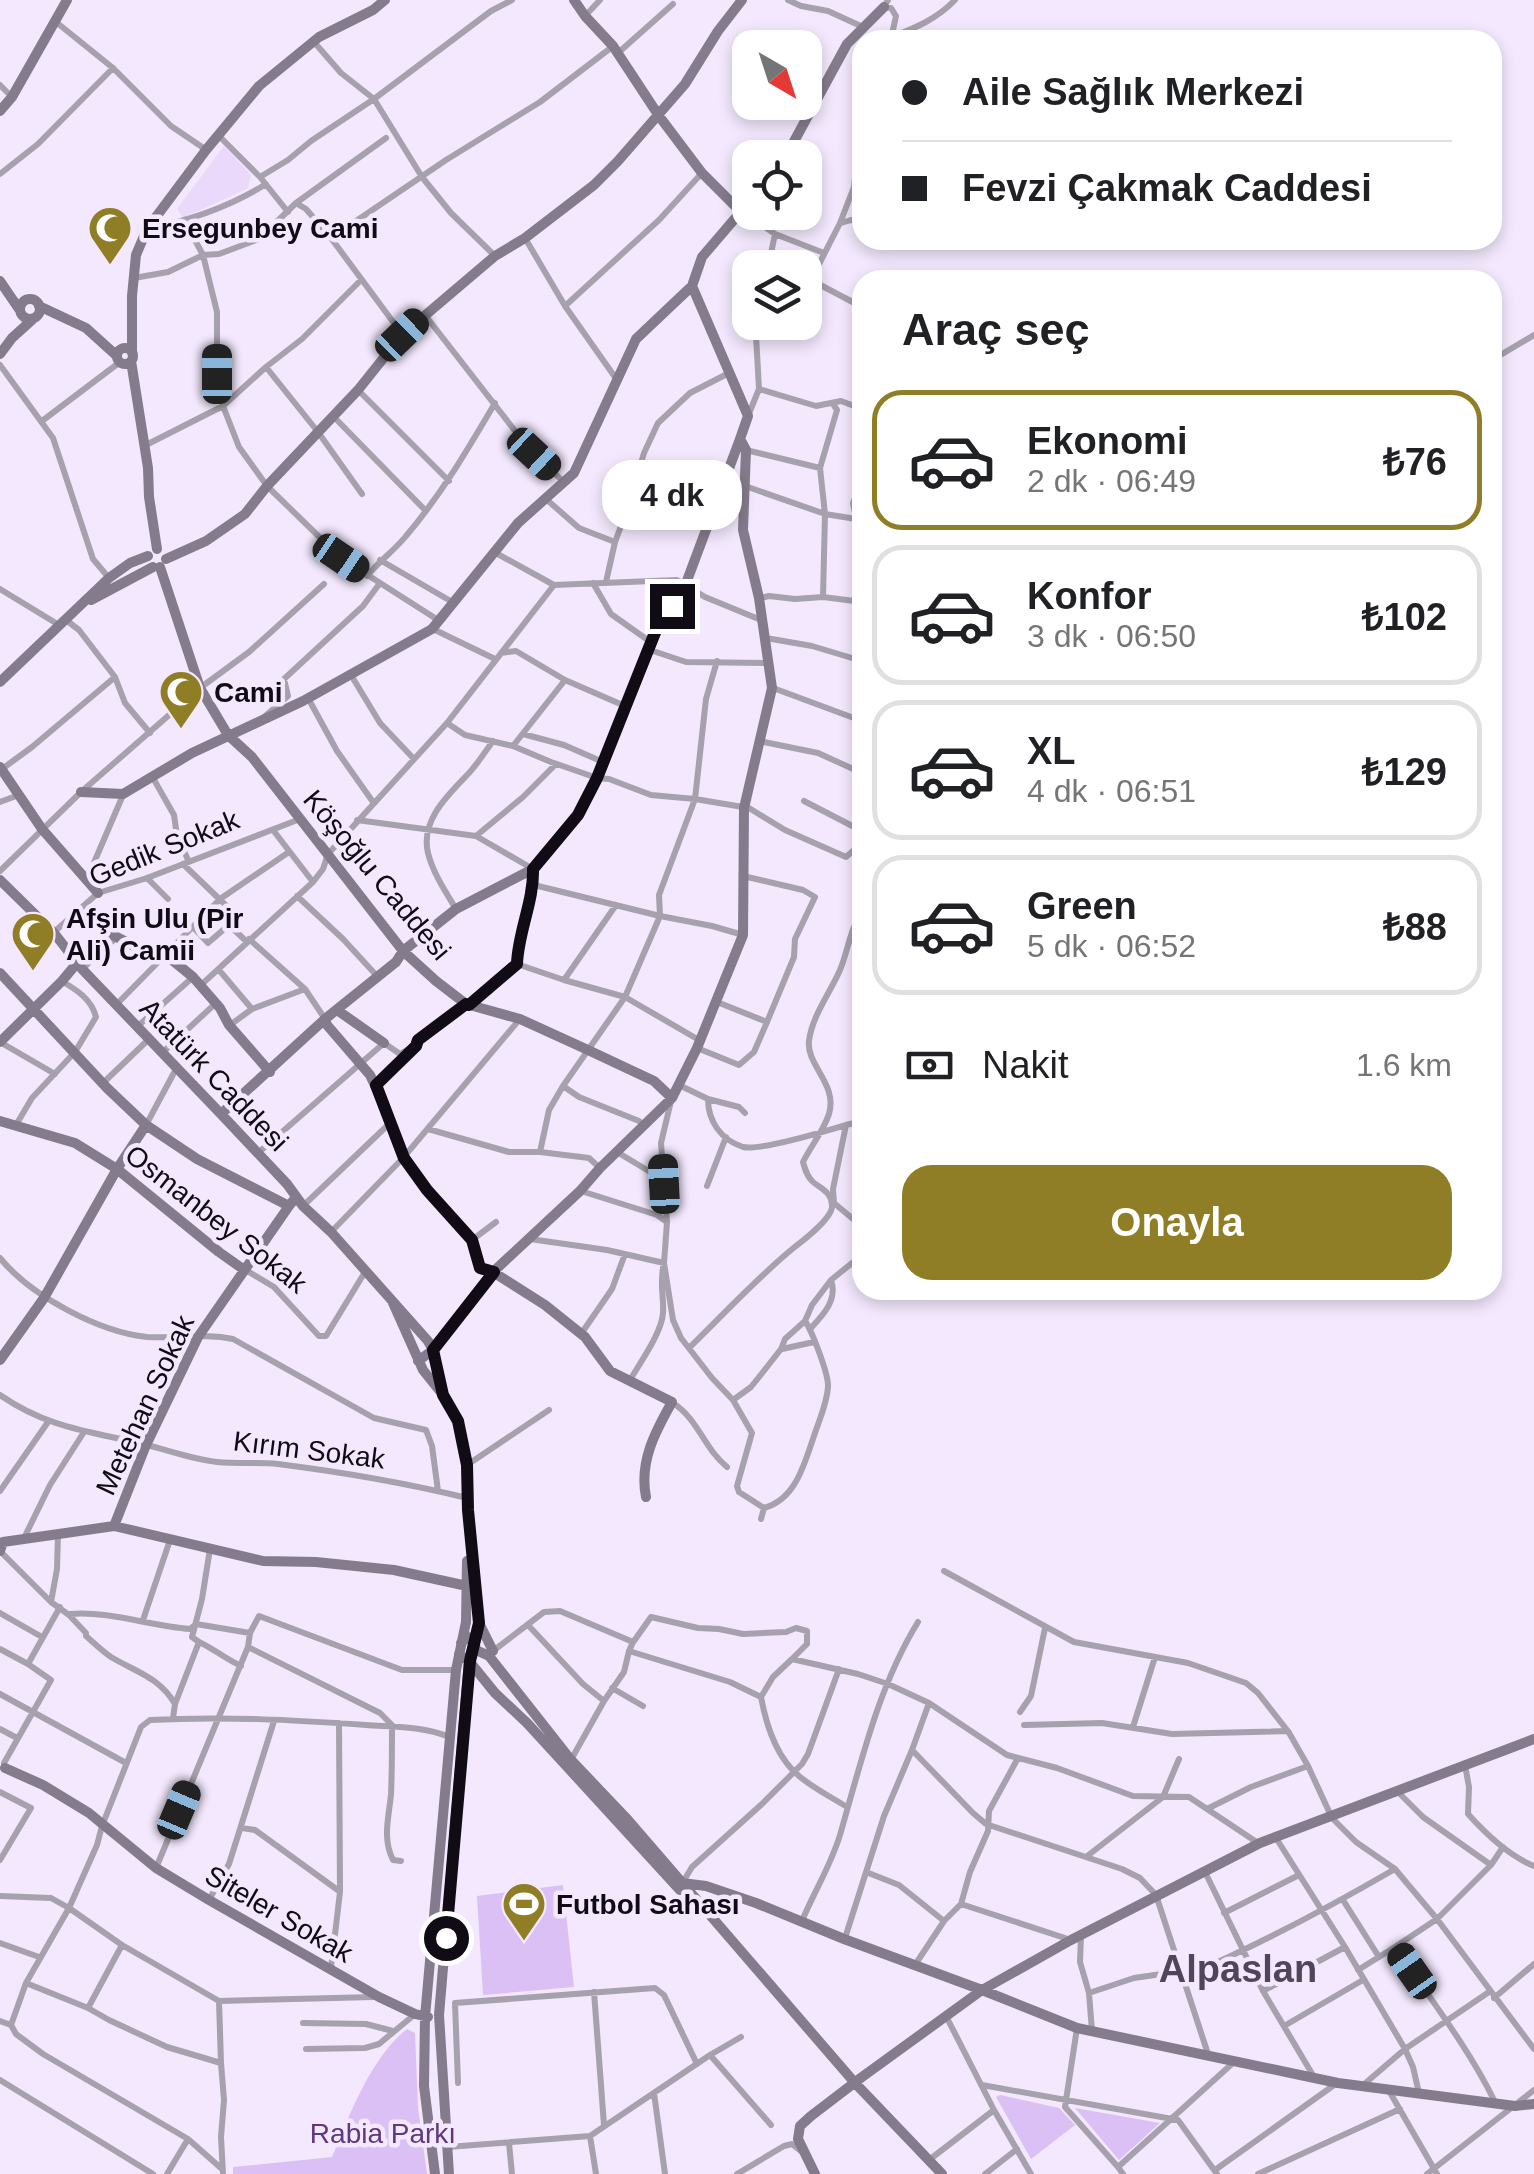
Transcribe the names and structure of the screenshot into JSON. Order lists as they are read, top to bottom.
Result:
{
  "streets": {
    "street": [
      "Gedik Sokak",
      "Köşoğlu Caddesi",
      "Atatürk Caddesi",
      "Osmanbey Sokak",
      "Metehan Sokak",
      "Kırım Sokak",
      "Siteler Sokak"
    ]
  },
  "crossings": [
    ["Gedik Sokak", "Köşoğlu Caddesi"],
    ["Gedik Sokak", "Atatürk Caddesi"],
    ["Atatürk Caddesi", "Osmanbey Sokak"],
    ["Atatürk Caddesi", "Metehan Sokak"],
    ["Atatürk Caddesi", "Kırım Sokak"],
    ["Osmanbey Sokak", "Metehan Sokak"],
    ["Metehan Sokak", "Kırım Sokak"]
  ],
  "districts": ["Alpaslan"],
  "parks": ["Rabia Parkı"],
  "places": {
    "mosque": ["Ersegunbey Cami", "Cami", "Afşin Ulu (Pir Ali) Camii"],
    "sports": ["Futbol Sahası"]
  },
  "north": "bottom right",
  "page": {
    "banner": ["Aile Sağlık Merkezi", "Fevzi Çakmak Caddesi"],
    "heading": "Araç seç",
    "list": [
      {
        "name": "Ekonomi",
        "note": "2 dk · 06:49",
        "value": "₺76"
      },
      {
        "name": "Konfor",
        "note": "3 dk · 06:50",
        "value": "₺102"
      },
      {
        "name": "XL",
        "note": "4 dk · 06:51",
        "value": "₺129"
      },
      {
        "name": "Green",
        "note": "5 dk · 06:52",
        "value": "₺88"
      }
    ],
    "bubble": "4 dk",
    "pay": ["Nakit", "1.6 km"],
    "buttons": "Onayla"
  }
}
